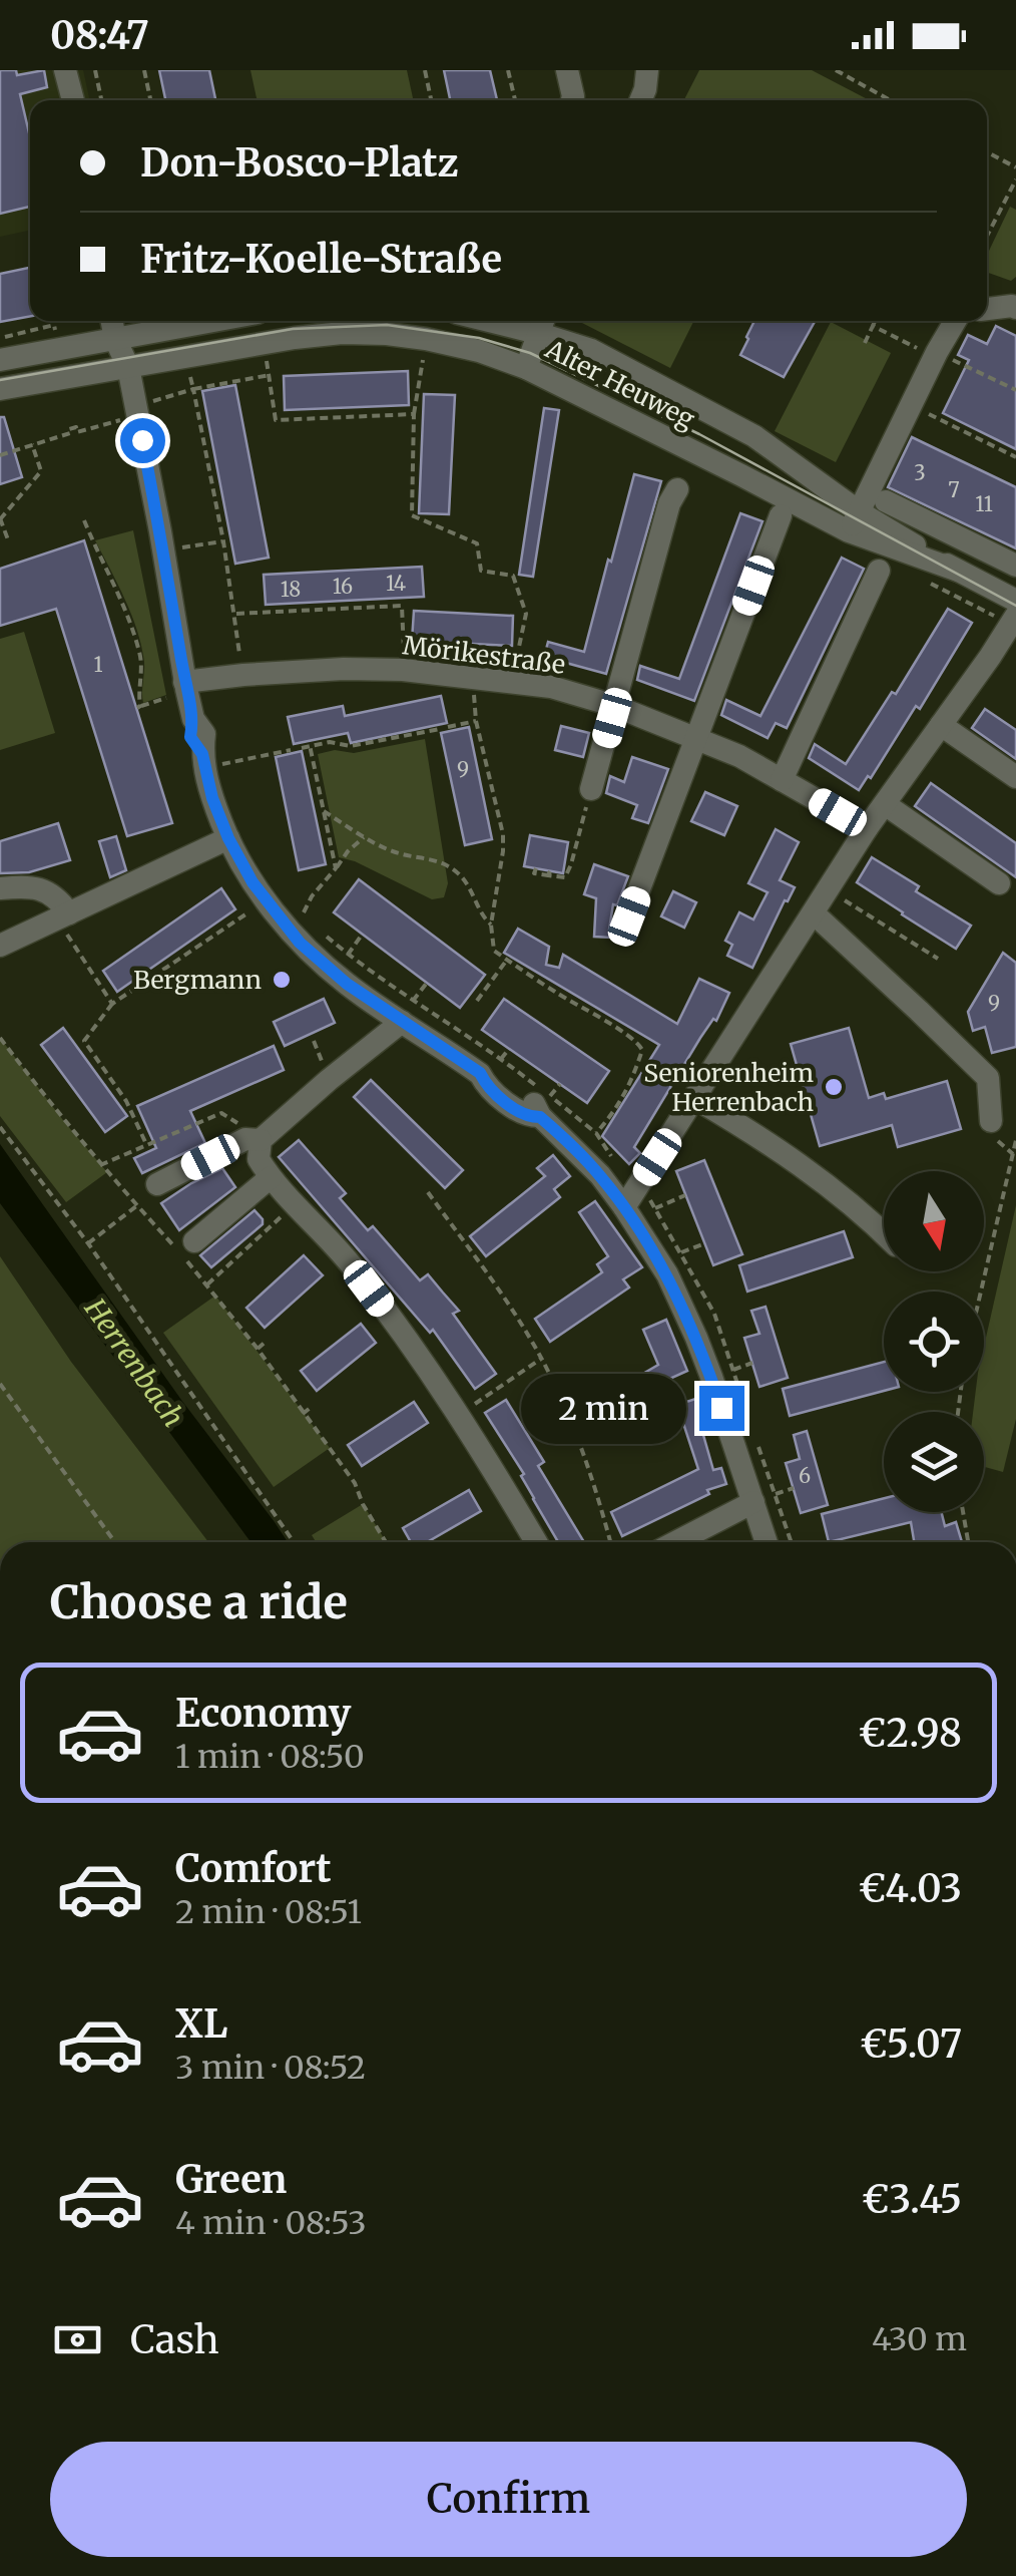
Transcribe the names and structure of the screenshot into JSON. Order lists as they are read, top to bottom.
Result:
{
  "streets": {
    "street": ["Alter Heuweg", "Mörikestraße"]
  },
  "water": ["Herrenbach"],
  "places": ["Bergmann", "Seniorenheim Herrenbach"],
  "house_numbers": [
    "3",
    "7",
    "11",
    "14",
    "16",
    "18",
    "1",
    "9",
    "9",
    "6"
  ],
  "north": "bottom",
  "page": {
    "status": "08:47",
    "banner": ["Don-Bosco-Platz", "Fritz-Koelle-Straße"],
    "bubble": "2 min",
    "heading": "Choose a ride",
    "list": [
      {
        "name": "Economy",
        "note": "1 min · 08:50",
        "value": "€2.98"
      },
      {
        "name": "Comfort",
        "note": "2 min · 08:51",
        "value": "€4.03"
      },
      {
        "name": "XL",
        "note": "3 min · 08:52",
        "value": "€5.07"
      },
      {
        "name": "Green",
        "note": "4 min · 08:53",
        "value": "€3.45"
      }
    ],
    "pay": ["Cash", "430 m"],
    "buttons": "Confirm"
  }
}
